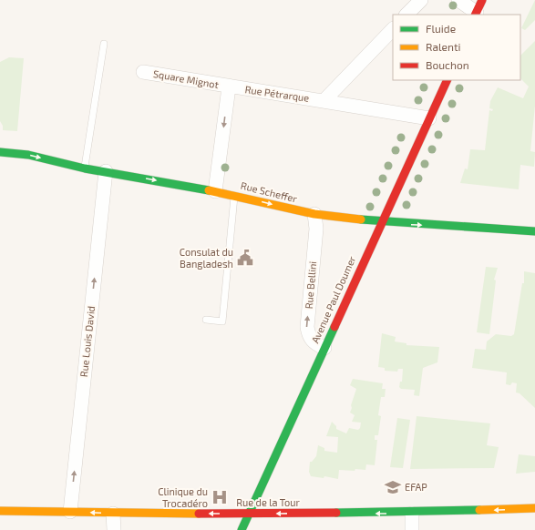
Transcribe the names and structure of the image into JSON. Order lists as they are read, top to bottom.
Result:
{
  "streets": {
    "street": [
      "Square Mignot",
      "Rue Pétrarque",
      "Rue Scheffer",
      "Rue Bellini",
      "Avenue Paul Doumer",
      "Rue Louis David",
      "Rue de la Tour"
    ]
  },
  "crossings": [
    ["Square Mignot", "Rue Pétrarque"],
    ["Rue Pétrarque", "Avenue Paul Doumer"],
    ["Rue Scheffer", "Rue Bellini"],
    ["Rue Scheffer", "Avenue Paul Doumer"],
    ["Rue Scheffer", "Rue Louis David"],
    ["Rue Bellini", "Avenue Paul Doumer"],
    ["Avenue Paul Doumer", "Rue de la Tour"],
    ["Rue Louis David", "Rue de la Tour"]
  ],
  "one_way": [
    "Rue Scheffer",
    "Rue Bellini",
    "Rue Louis David",
    "Rue de la Tour"
  ],
  "places": {
    "public building": ["Consulat du Bangladesh"],
    "school or university": ["EFAP"],
    "hospital": ["Clinique du Trocadéro"]
  },
  "legend": ["Fluide", "Ralenti", "Bouchon"]
}
